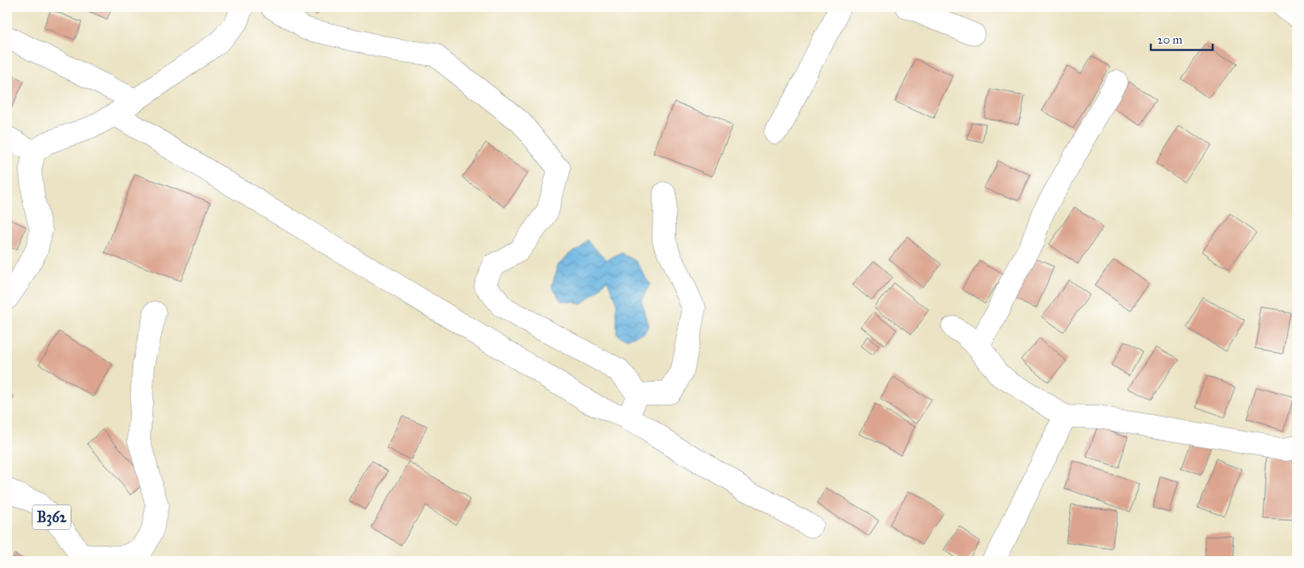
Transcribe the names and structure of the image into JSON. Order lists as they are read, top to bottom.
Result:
{
  "streets": {
    "street": ["B362"]
  },
  "scale_bar": "20 m"
}
